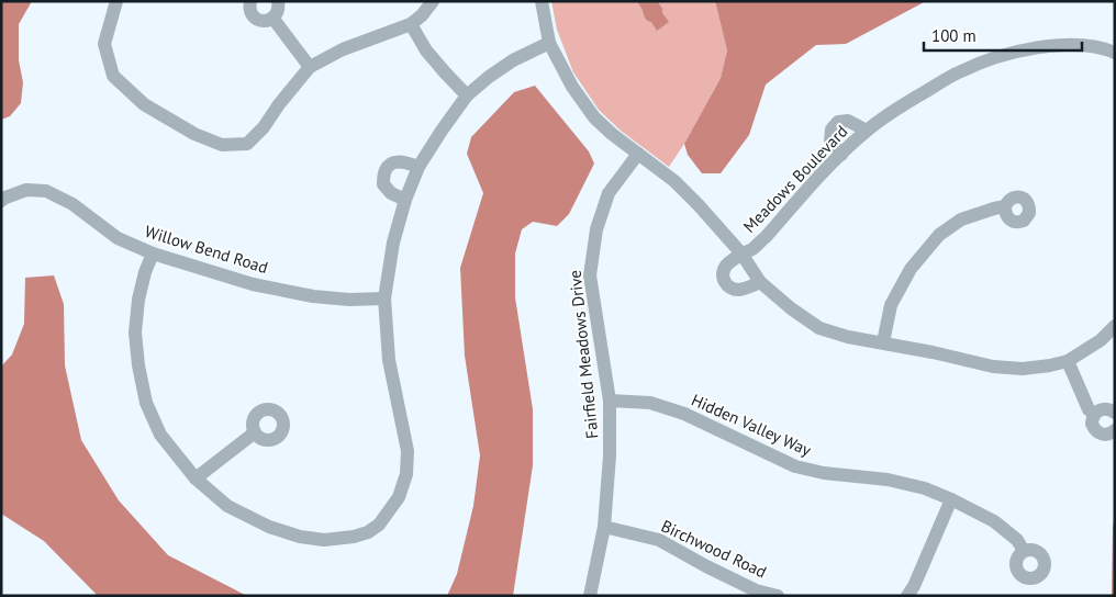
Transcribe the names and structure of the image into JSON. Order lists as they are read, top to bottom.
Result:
{
  "streets": {
    "street": [
      "Meadows Boulevard",
      "Willow Bend Road",
      "Fairfield Meadows Drive",
      "Hidden Valley Way",
      "Birchwood Road"
    ]
  },
  "crossings": [
    ["Meadows Boulevard", "Fairfield Meadows Drive"],
    ["Fairfield Meadows Drive", "Hidden Valley Way"],
    ["Fairfield Meadows Drive", "Birchwood Road"]
  ],
  "scale_bar": "100 m"
}
